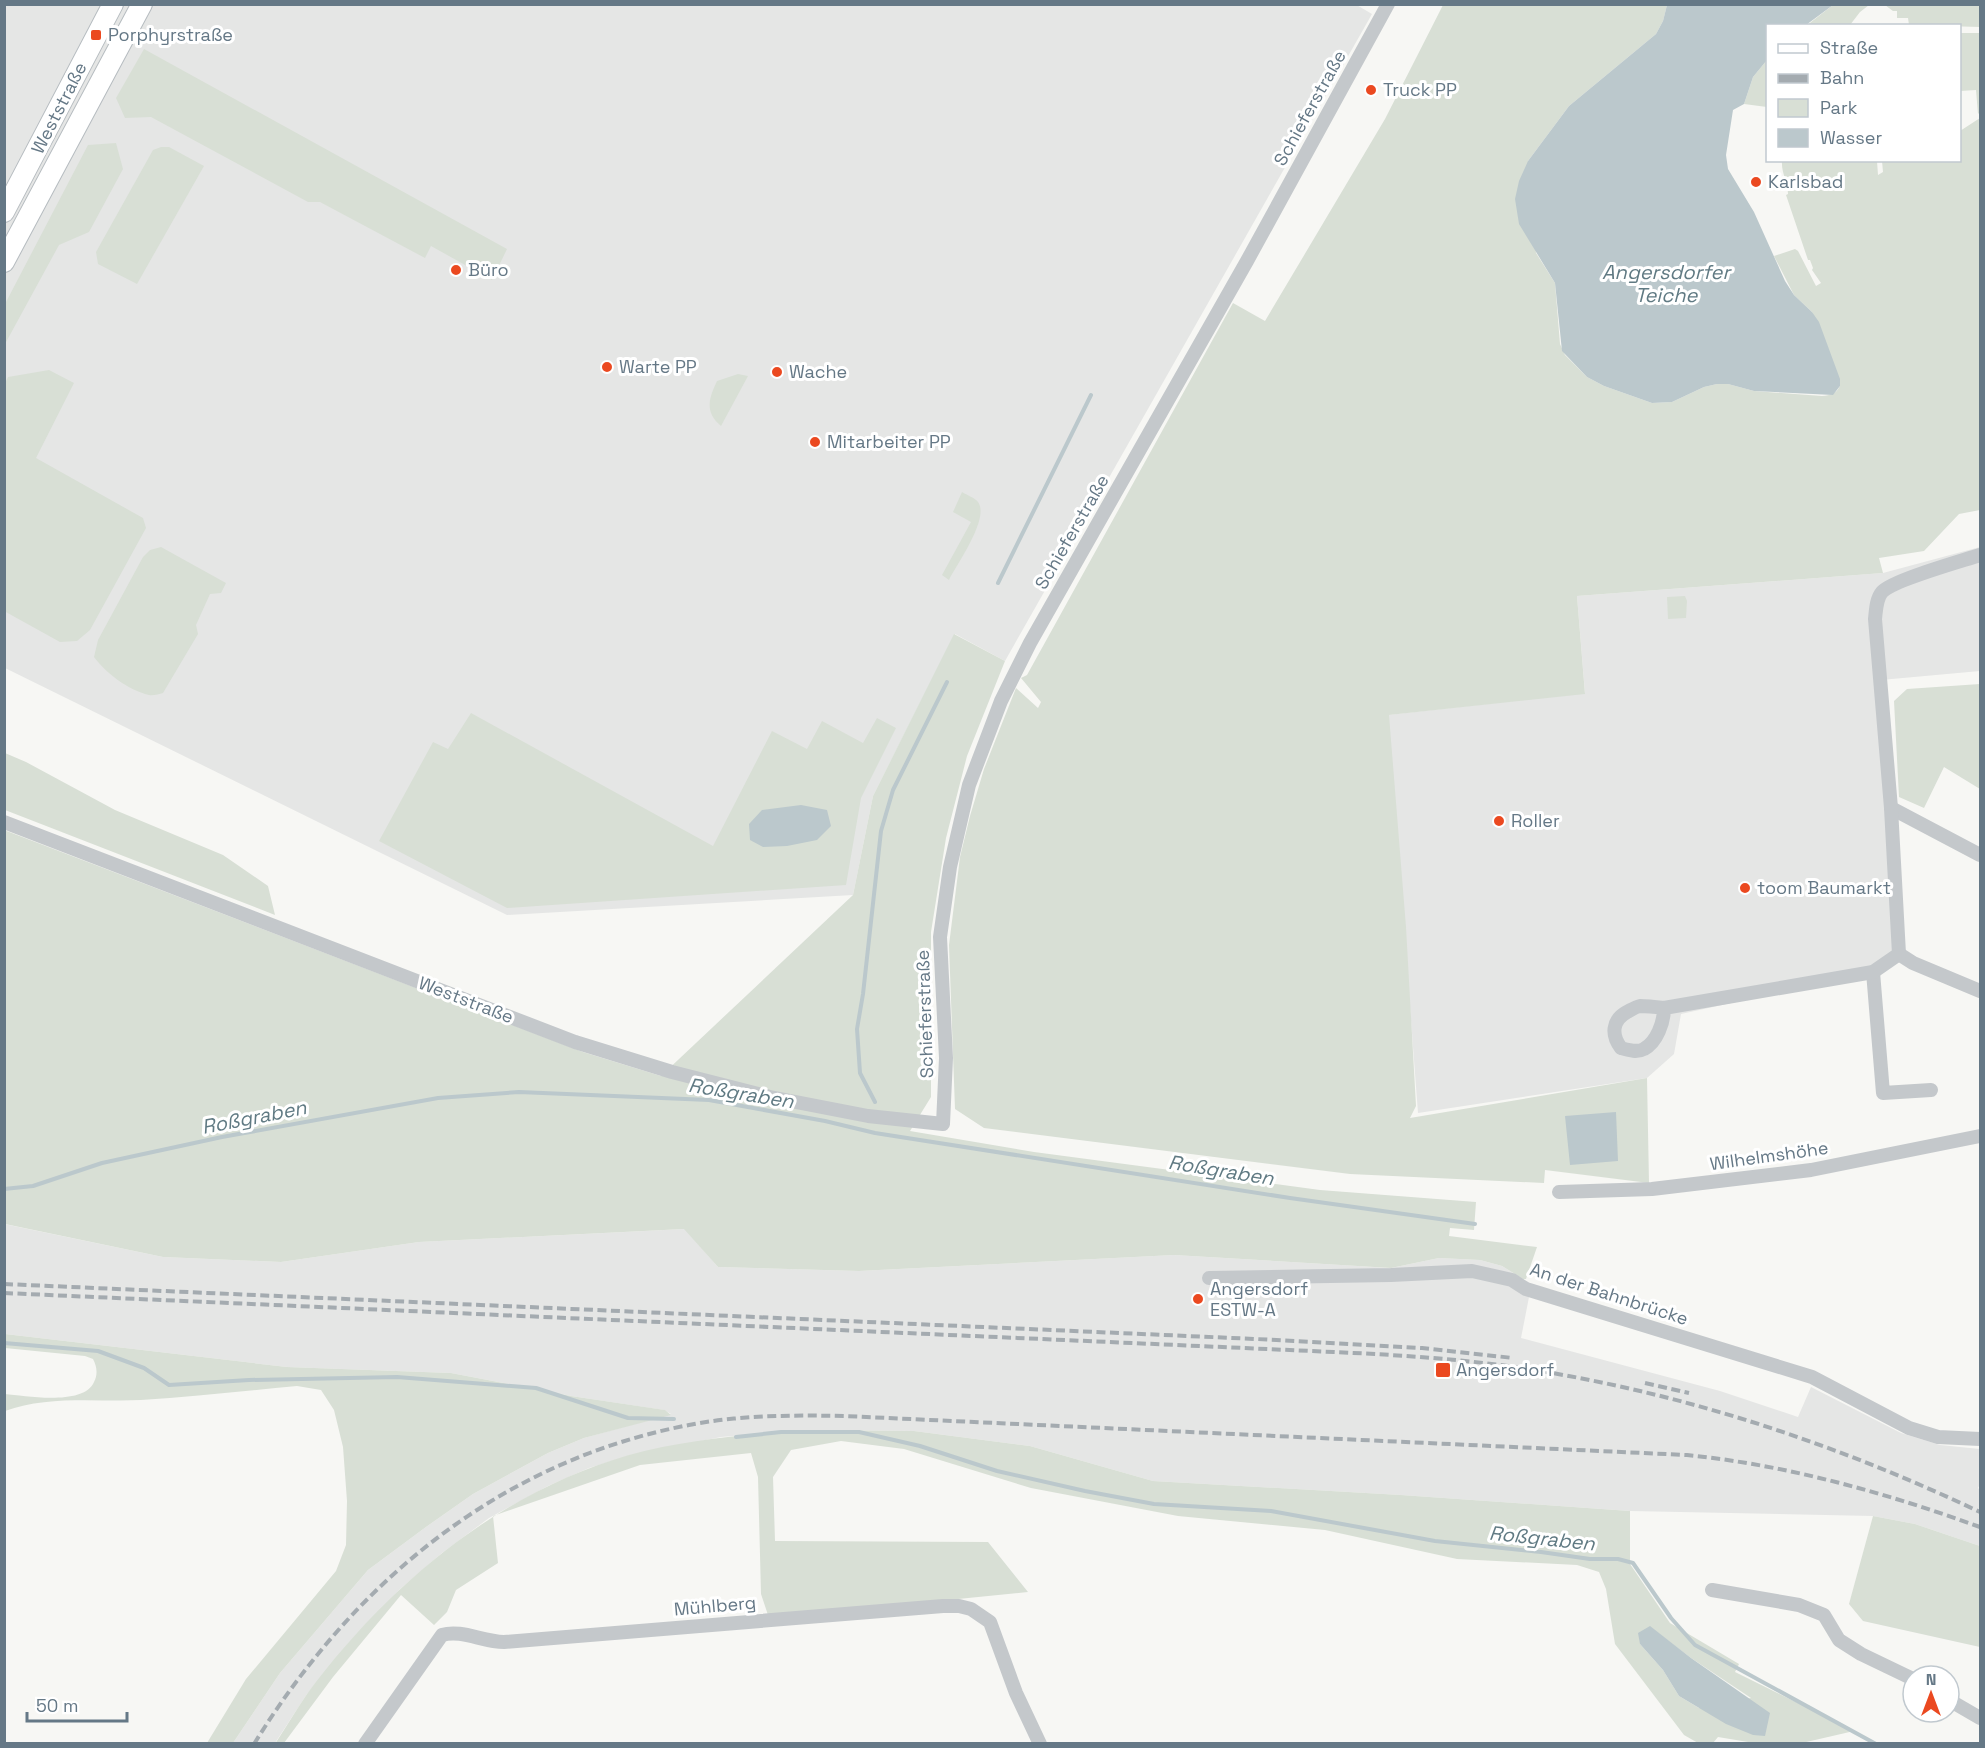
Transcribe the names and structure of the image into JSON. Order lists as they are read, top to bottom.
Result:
{
  "streets": {
    "main road": ["Weststraße"],
    "street": [
      "Schieferstraße",
      "Wilhelmshöhe",
      "An der Bahnbrücke",
      "Mühlberg"
    ]
  },
  "crossings": [
    ["Weststraße", "Schieferstraße"]
  ],
  "water": ["Angersdorfer Teiche", "Roßgraben"],
  "places": {
    "transit": ["Porphyrstraße", "Angersdorf"],
    "other": [
      "Truck PP",
      "Karlsbad",
      "Büro",
      "Warte PP",
      "Wache",
      "Mitarbeiter PP",
      "Roller",
      "toom Baumarkt",
      "Angersdorf ESTW-A"
    ]
  },
  "legend": [
    "Straße",
    "Bahn",
    "Park",
    "Wasser"
  ],
  "scale_bar": "50 m",
  "north": "top"
}
